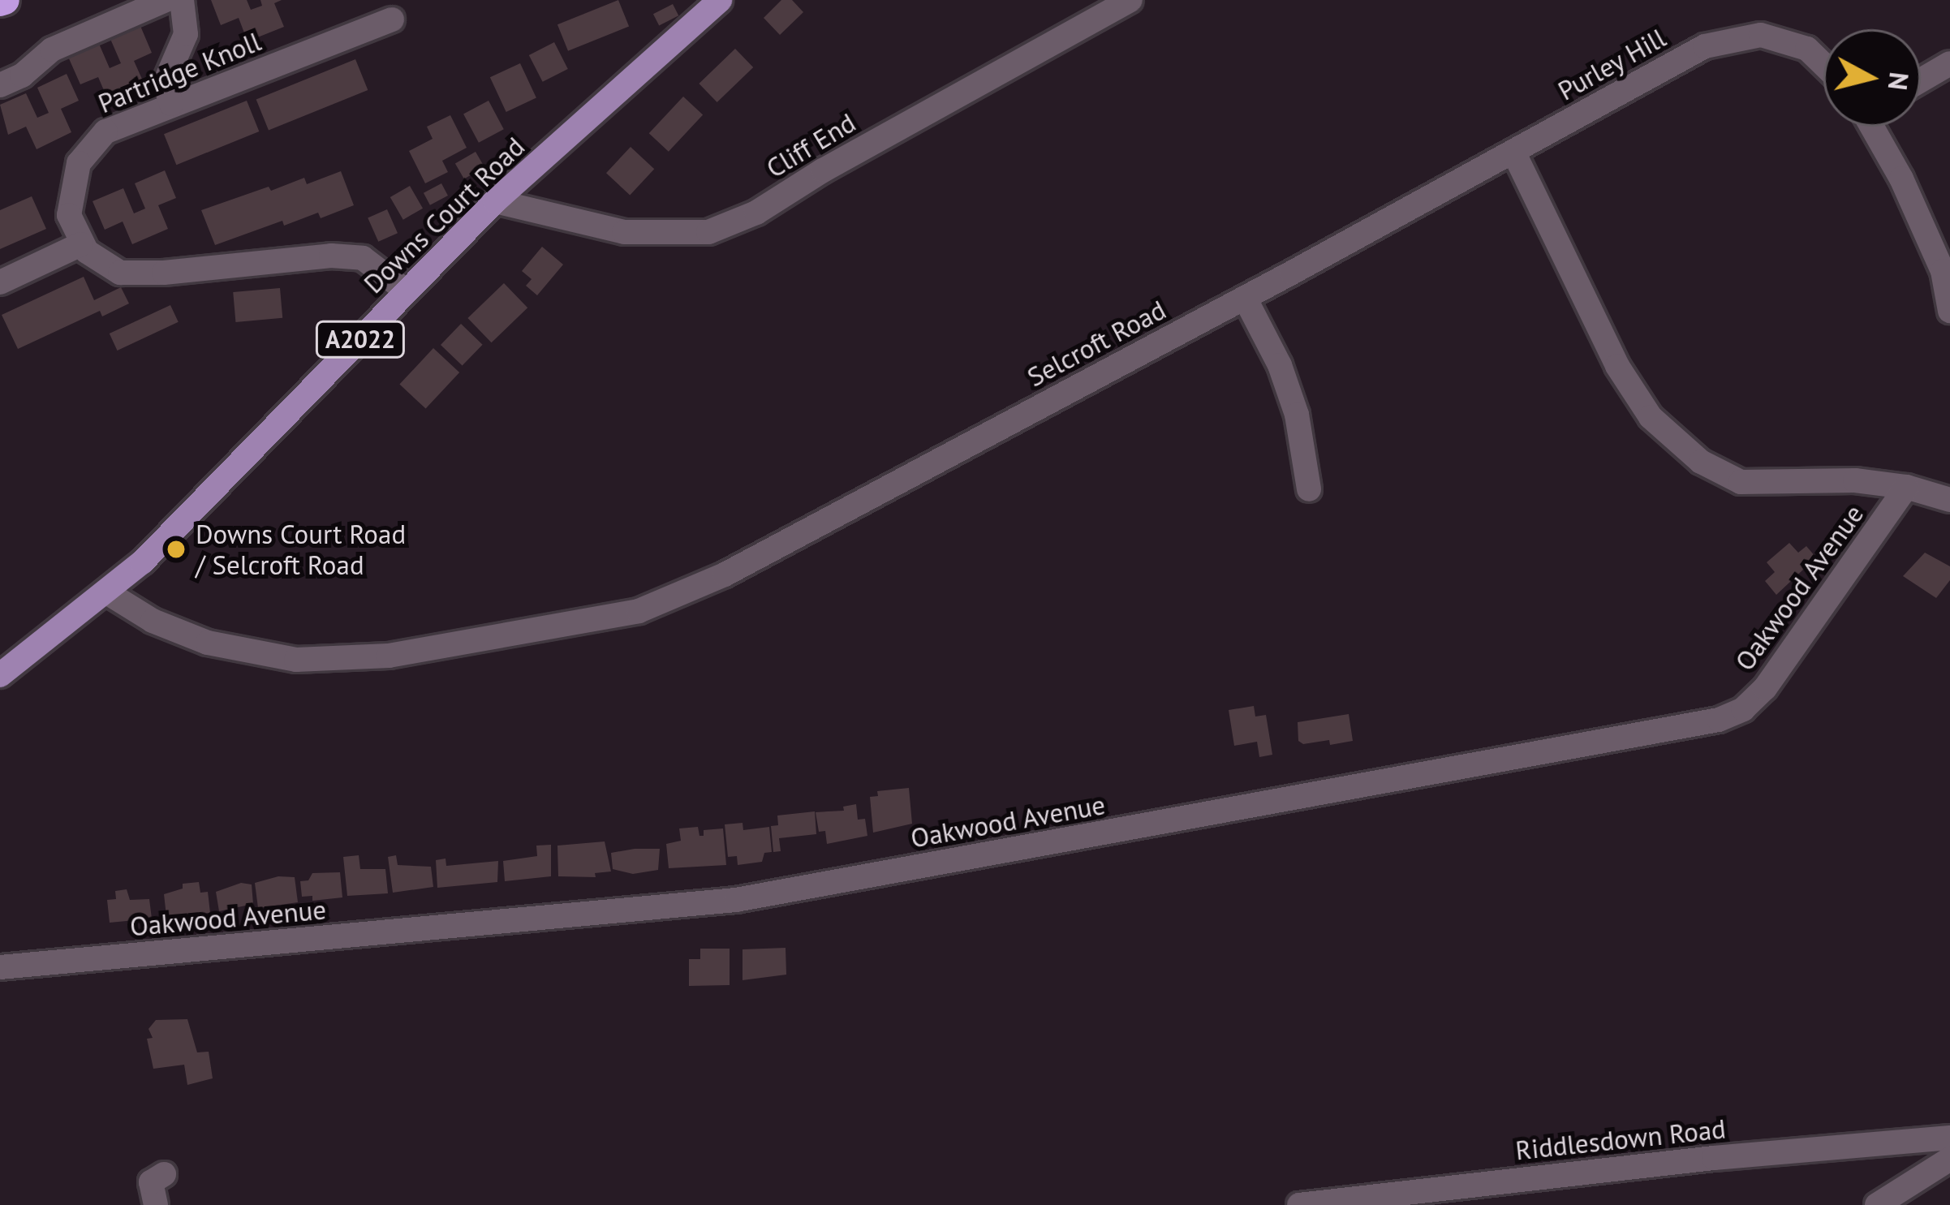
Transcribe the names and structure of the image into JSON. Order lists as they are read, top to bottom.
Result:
{
  "streets": {
    "main road": ["Downs Court Road", "A2022"],
    "street": [
      "Purley Hill",
      "Partridge Knoll",
      "Cliff End",
      "Selcroft Road",
      "Oakwood Avenue",
      "Riddlesdown Road"
    ]
  },
  "crossings": [
    ["Purley Hill", "Selcroft Road"],
    ["Cliff End", "Downs Court Road"],
    ["Downs Court Road", "Selcroft Road"]
  ],
  "places": ["Downs Court Road / Selcroft Road"],
  "north": "right"
}
